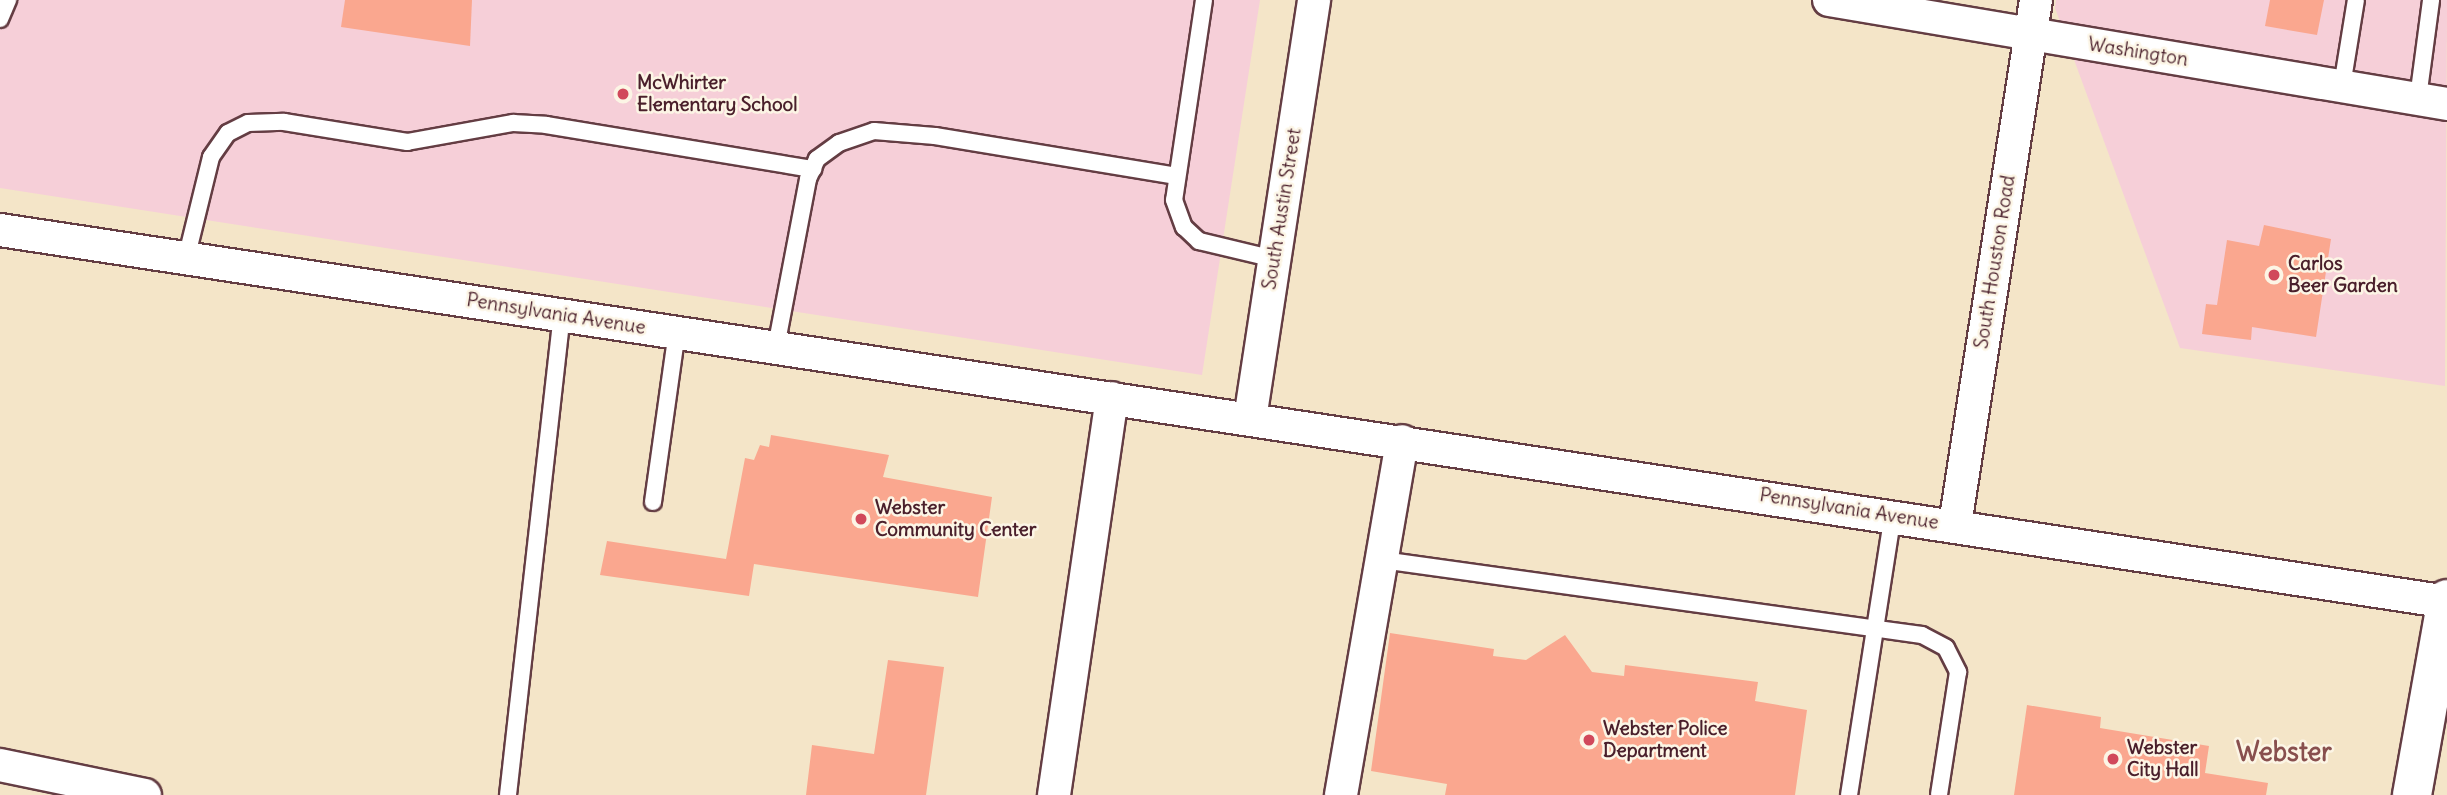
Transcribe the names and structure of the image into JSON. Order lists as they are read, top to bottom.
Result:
{
  "streets": {
    "street": [
      "Washington",
      "South Austin Street",
      "South Houston Road",
      "Pennsylvania Avenue"
    ]
  },
  "crossings": [
    ["Washington", "South Houston Road"],
    ["South Austin Street", "Pennsylvania Avenue"],
    ["South Houston Road", "Pennsylvania Avenue"]
  ],
  "districts": ["Webster"],
  "places": [
    "McWhirter Elementary School",
    "Carlos Beer Garden",
    "Webster Community Center",
    "Webster Police Department",
    "Webster City Hall"
  ]
}
